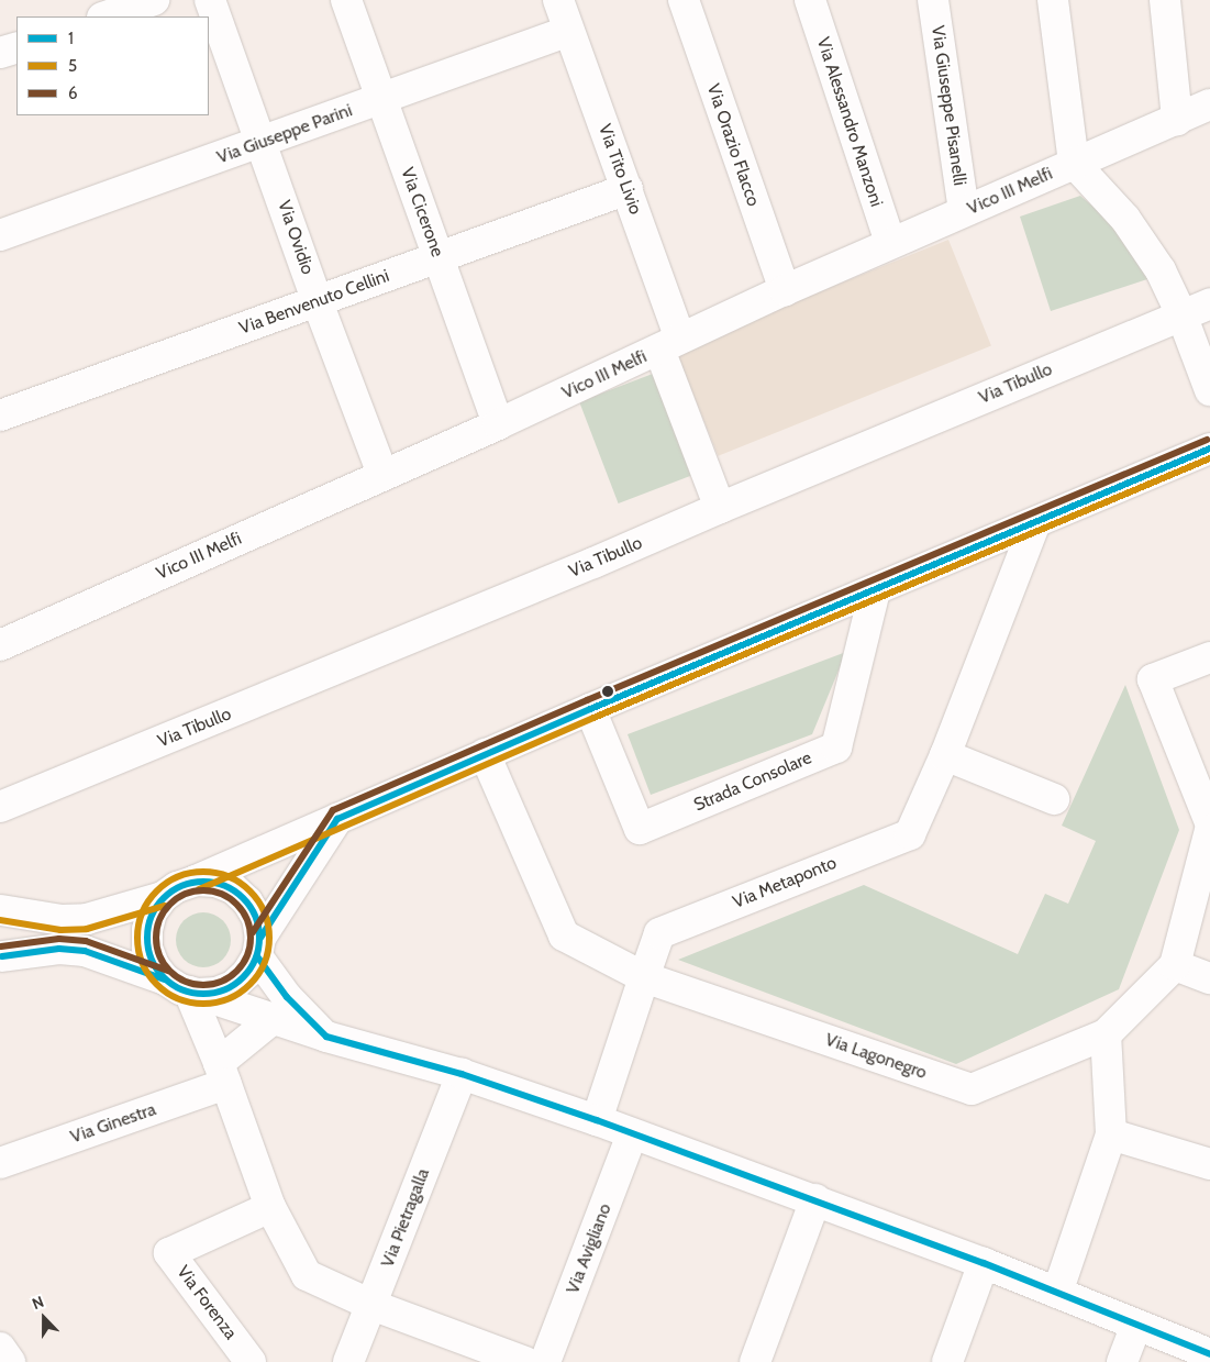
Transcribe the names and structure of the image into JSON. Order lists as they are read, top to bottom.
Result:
{
  "streets": {
    "street": [
      "Via Giuseppe Pisanelli",
      "Via Alessandro Manzoni",
      "Via Giuseppe Parini",
      "Via Orazio Flacco",
      "Via Tito Livio",
      "Vico III Melfi",
      "Via Cicerone",
      "Via Ovidio",
      "Via Benvenuto Cellini",
      "Via Tibullo",
      "Strada Consolare",
      "Via Metaponto",
      "Via Lagonegro",
      "Via Ginestra",
      "Via Pietragalla",
      "Via Avigliano",
      "Via Forenza"
    ]
  },
  "crossings": [
    ["Via Giuseppe Pisanelli", "Vico III Melfi"],
    ["Via Alessandro Manzoni", "Vico III Melfi"],
    ["Via Giuseppe Parini", "Via Tito Livio"],
    ["Via Giuseppe Parini", "Via Cicerone"],
    ["Via Giuseppe Parini", "Via Ovidio"],
    ["Via Orazio Flacco", "Vico III Melfi"],
    ["Via Tito Livio", "Vico III Melfi"],
    ["Via Tito Livio", "Via Benvenuto Cellini"],
    ["Via Tito Livio", "Via Tibullo"],
    ["Vico III Melfi", "Via Cicerone"],
    ["Vico III Melfi", "Via Ovidio"],
    ["Via Cicerone", "Via Benvenuto Cellini"],
    ["Via Ovidio", "Via Benvenuto Cellini"],
    ["Via Metaponto", "Via Lagonegro"]
  ],
  "lines": ["transit line 6", "transit line 1", "transit line 5"],
  "legend": ["1", "5", "6"],
  "north": "top"
}
